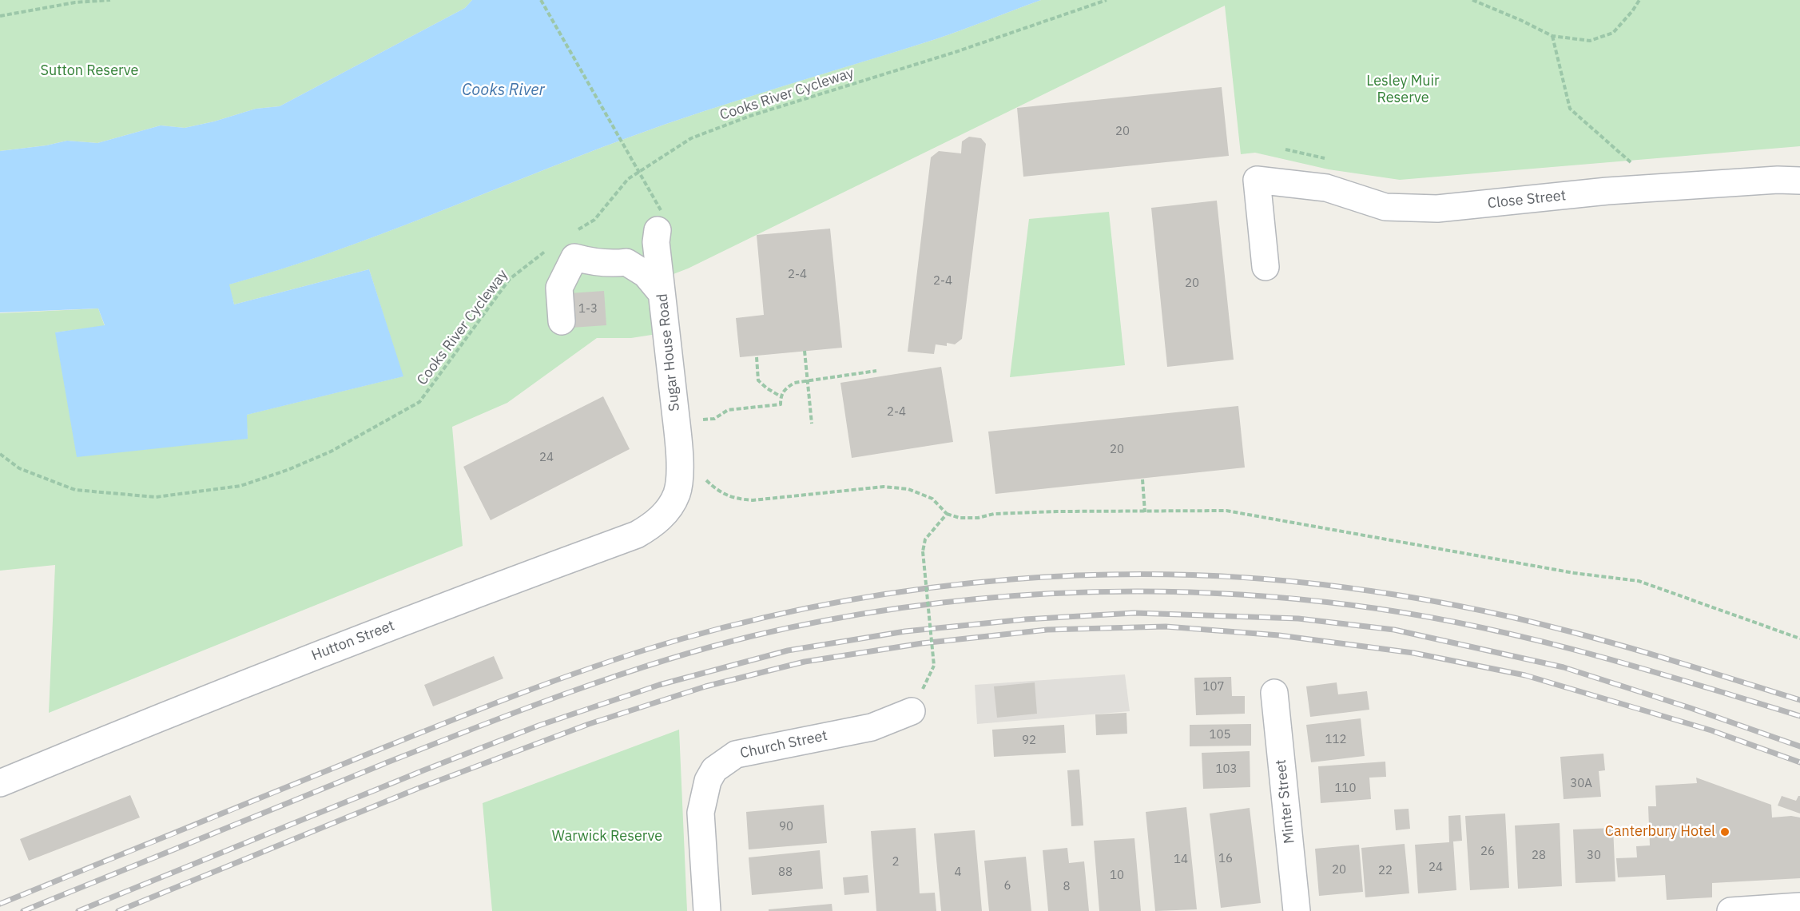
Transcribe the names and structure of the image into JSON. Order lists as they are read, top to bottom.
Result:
{
  "streets": {
    "street": [
      "Close Street",
      "Sugar House Road",
      "Hutton Street",
      "Church Street",
      "Minter Street"
    ],
    "path": ["Cooks River Cycleway"]
  },
  "crossings": [
    ["Sugar House Road", "Hutton Street"]
  ],
  "water": ["Cooks River"],
  "parks": ["Sutton Reserve", "Lesley Muir Reserve", "Warwick Reserve"],
  "places": ["Canterbury Hotel"],
  "house_numbers": [
    "20",
    "2-4",
    "2-4",
    "20",
    "1-3",
    "2-4",
    "20",
    "24",
    "107",
    "105",
    "112",
    "92",
    "103",
    "30A",
    "110",
    "90",
    "26",
    "28",
    "30",
    "16",
    "14",
    "2",
    "24",
    "20",
    "22",
    "88",
    "4",
    "10",
    "6",
    "8"
  ]
}
